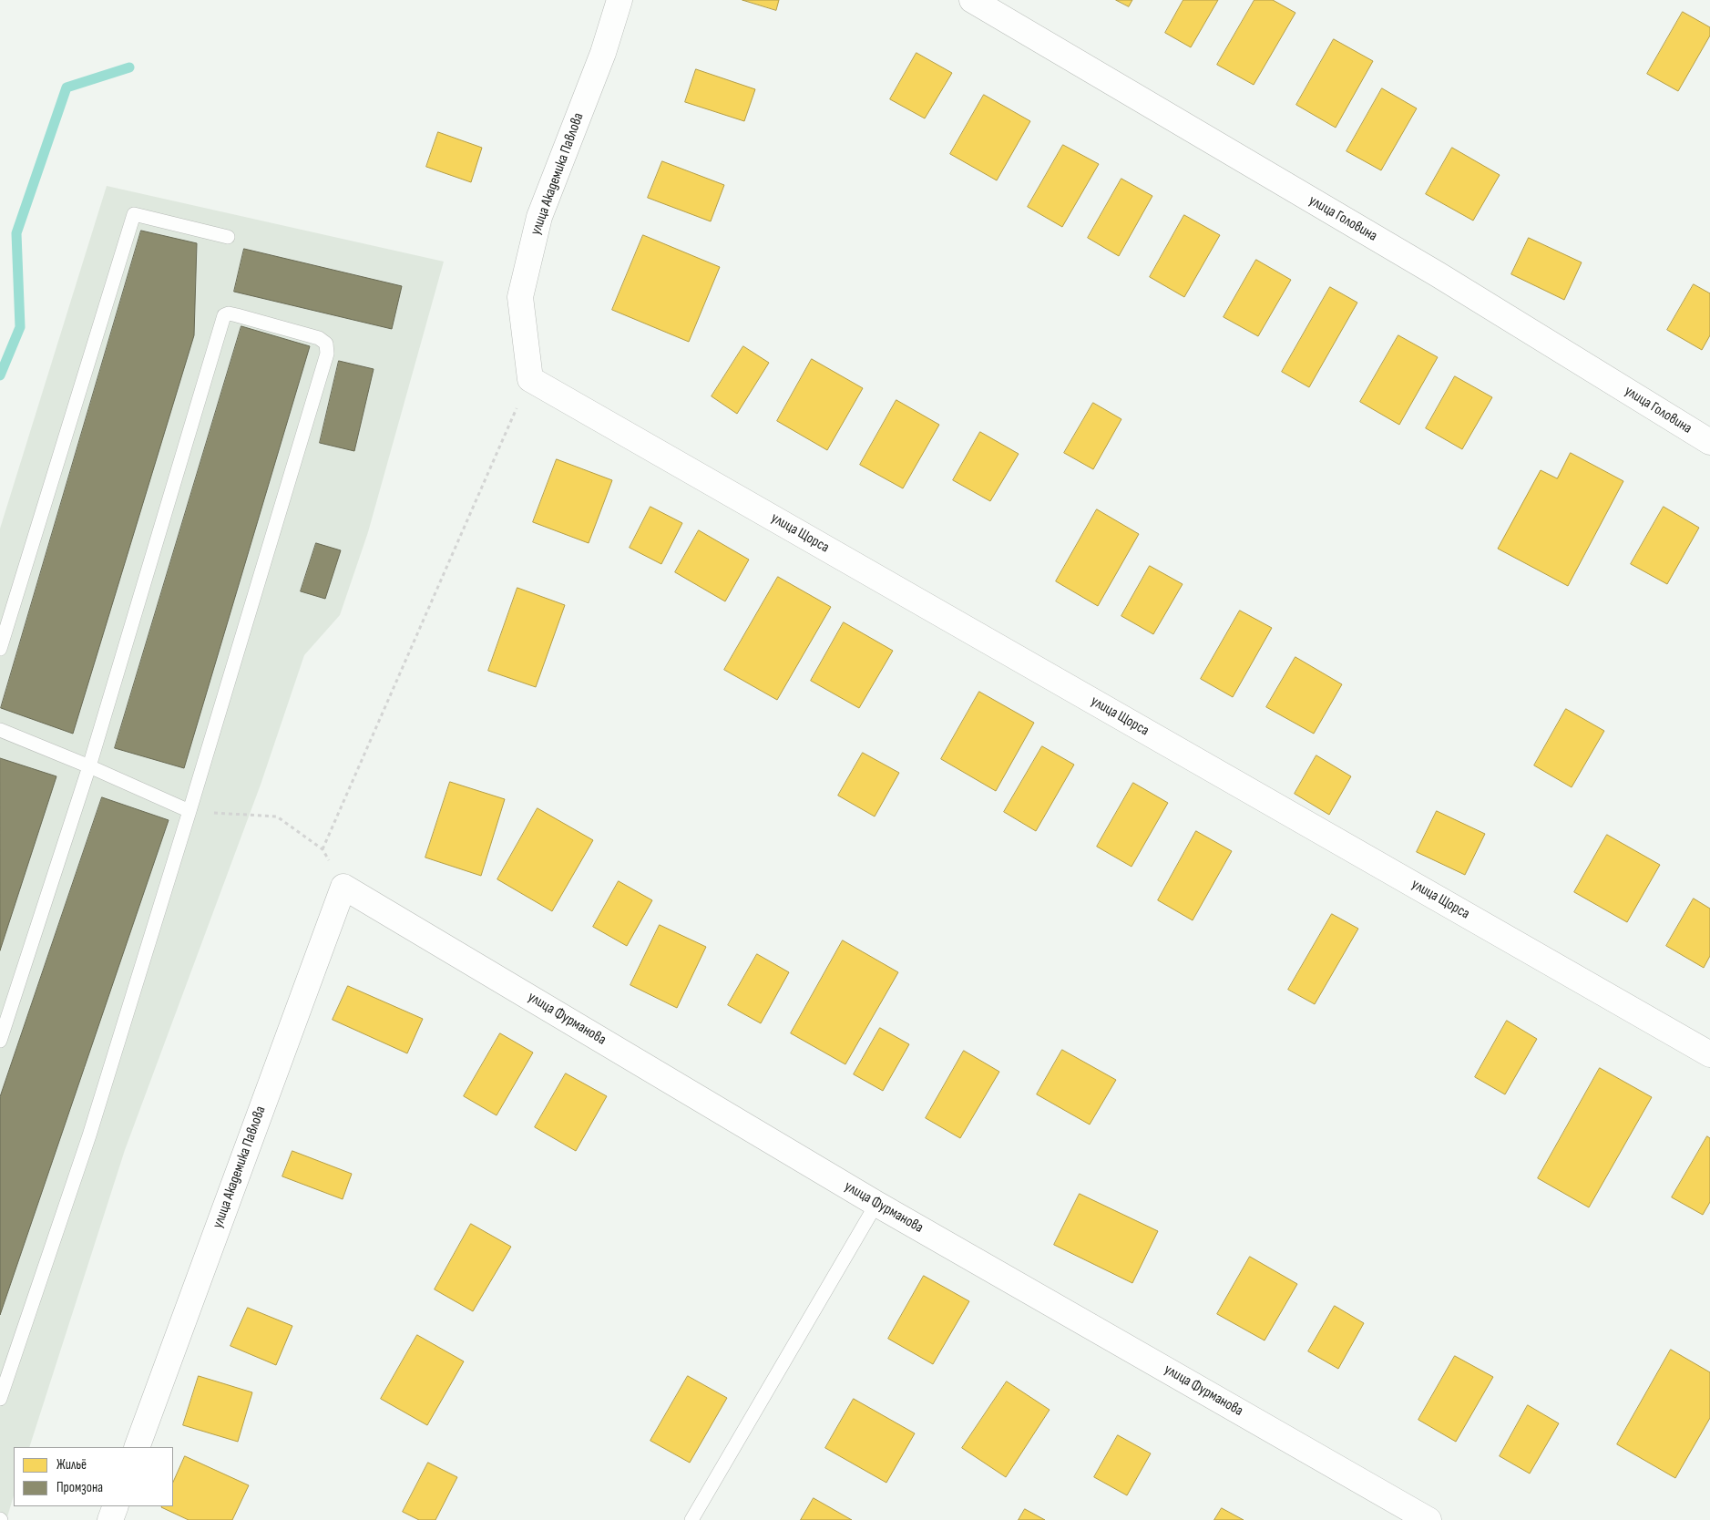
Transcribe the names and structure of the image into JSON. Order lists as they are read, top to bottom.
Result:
{
  "streets": {
    "street": [
      "улица Академика Павлова",
      "улица Головина",
      "улица Щорса",
      "улица Фурманова"
    ]
  },
  "crossings": [
    ["улица Академика Павлова", "улица Щорса"],
    ["улица Академика Павлова", "улица Фурманова"]
  ],
  "legend": ["Жильё", "Промзона"]
}
